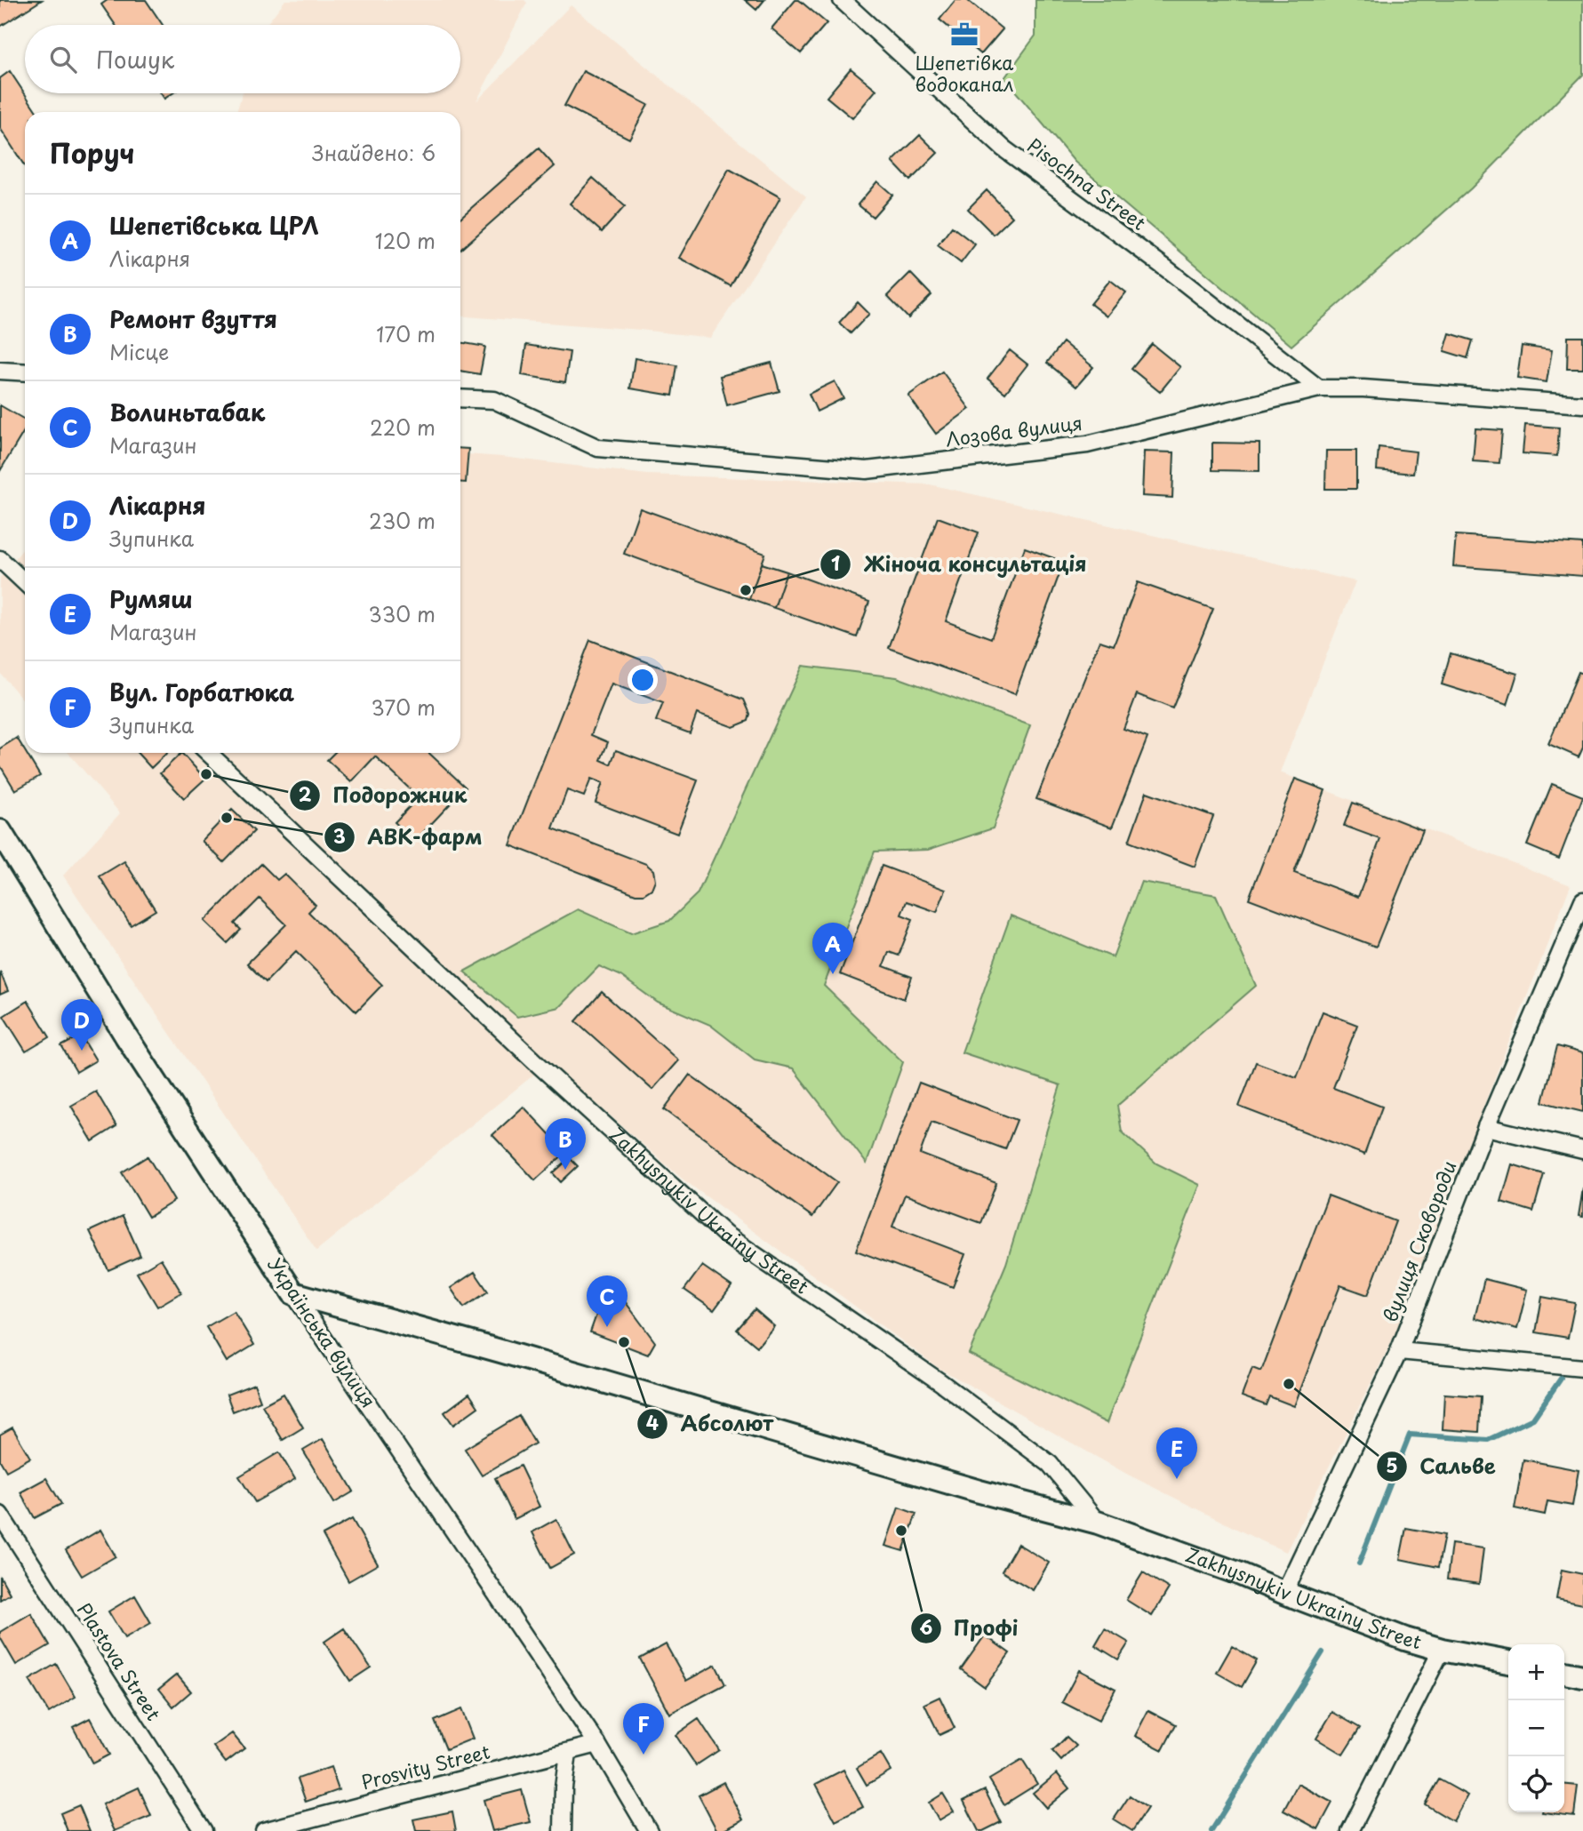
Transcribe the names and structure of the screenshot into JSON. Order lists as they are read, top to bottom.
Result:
{
  "streets": {
    "main road": ["Zakhysnykiv Ukrainy Street", "Українська вулиця"],
    "street": [
      "Pisochna Street",
      "Лозова вулиця",
      "вулиця Сковороди",
      "Plastova Street",
      "Prosvity Street"
    ]
  },
  "crossings": [
    ["Pisochna Street", "Лозова вулиця"],
    ["Zakhysnykiv Ukrainy Street", "вулиця Сковороди"],
    ["Zakhysnykiv Ukrainy Street", "Українська вулиця"],
    ["Українська вулиця", "Prosvity Street"]
  ],
  "places": {
    "office": ["Шепетівка водоканал"],
    "other": [
      "Жіноча консультація",
      "Подорожник",
      "АВК-фарм",
      "Абсолют",
      "Сальве",
      "Профі"
    ]
  },
  "page": {
    "search": "Пошук",
    "heading": ["Поруч", "Знайдено: 6"],
    "list": [
      {
        "mark": "A",
        "name": "Шепетівська ЦРЛ",
        "note": "Лікарня",
        "value": "120 m"
      },
      {
        "mark": "B",
        "name": "Ремонт взуття",
        "note": "Місце",
        "value": "170 m"
      },
      {
        "mark": "C",
        "name": "Волиньтабак",
        "note": "Магазин",
        "value": "220 m"
      },
      {
        "mark": "D",
        "name": "Лікарня",
        "note": "Зупинка",
        "value": "230 m"
      },
      {
        "mark": "E",
        "name": "Румяш",
        "note": "Магазин",
        "value": "330 m"
      },
      {
        "mark": "F",
        "name": "Вул. Горбатюка",
        "note": "Зупинка",
        "value": "370 m"
      }
    ],
    "pins": [
      "A",
      "D",
      "B",
      "C",
      "E",
      "F"
    ],
    "map_buttons": ["+", "−"]
  }
}
